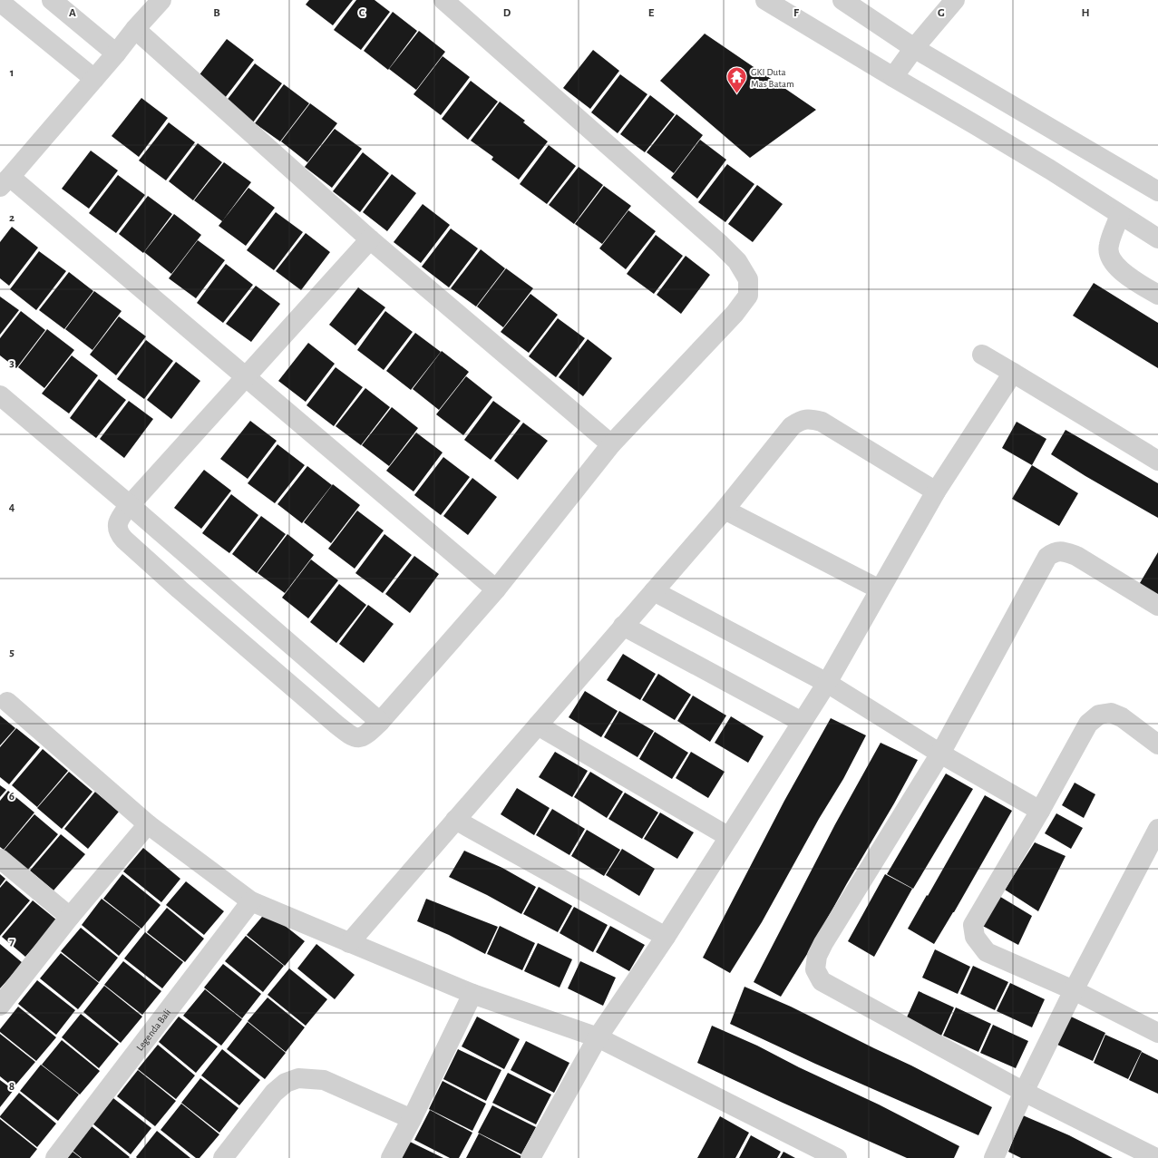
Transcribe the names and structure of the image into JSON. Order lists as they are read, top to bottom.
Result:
{
  "streets": {
    "street": ["Legenda Bali"]
  },
  "places": {
    "temple": ["GKI Duta Mas Batam"]
  },
  "grid": {
    "columns": [
      "A",
      "B",
      "C",
      "D",
      "E",
      "F",
      "G",
      "H"
    ],
    "rows": [
      "1",
      "2",
      "3",
      "4",
      "5",
      "6",
      "7",
      "8"
    ]
  }
}
